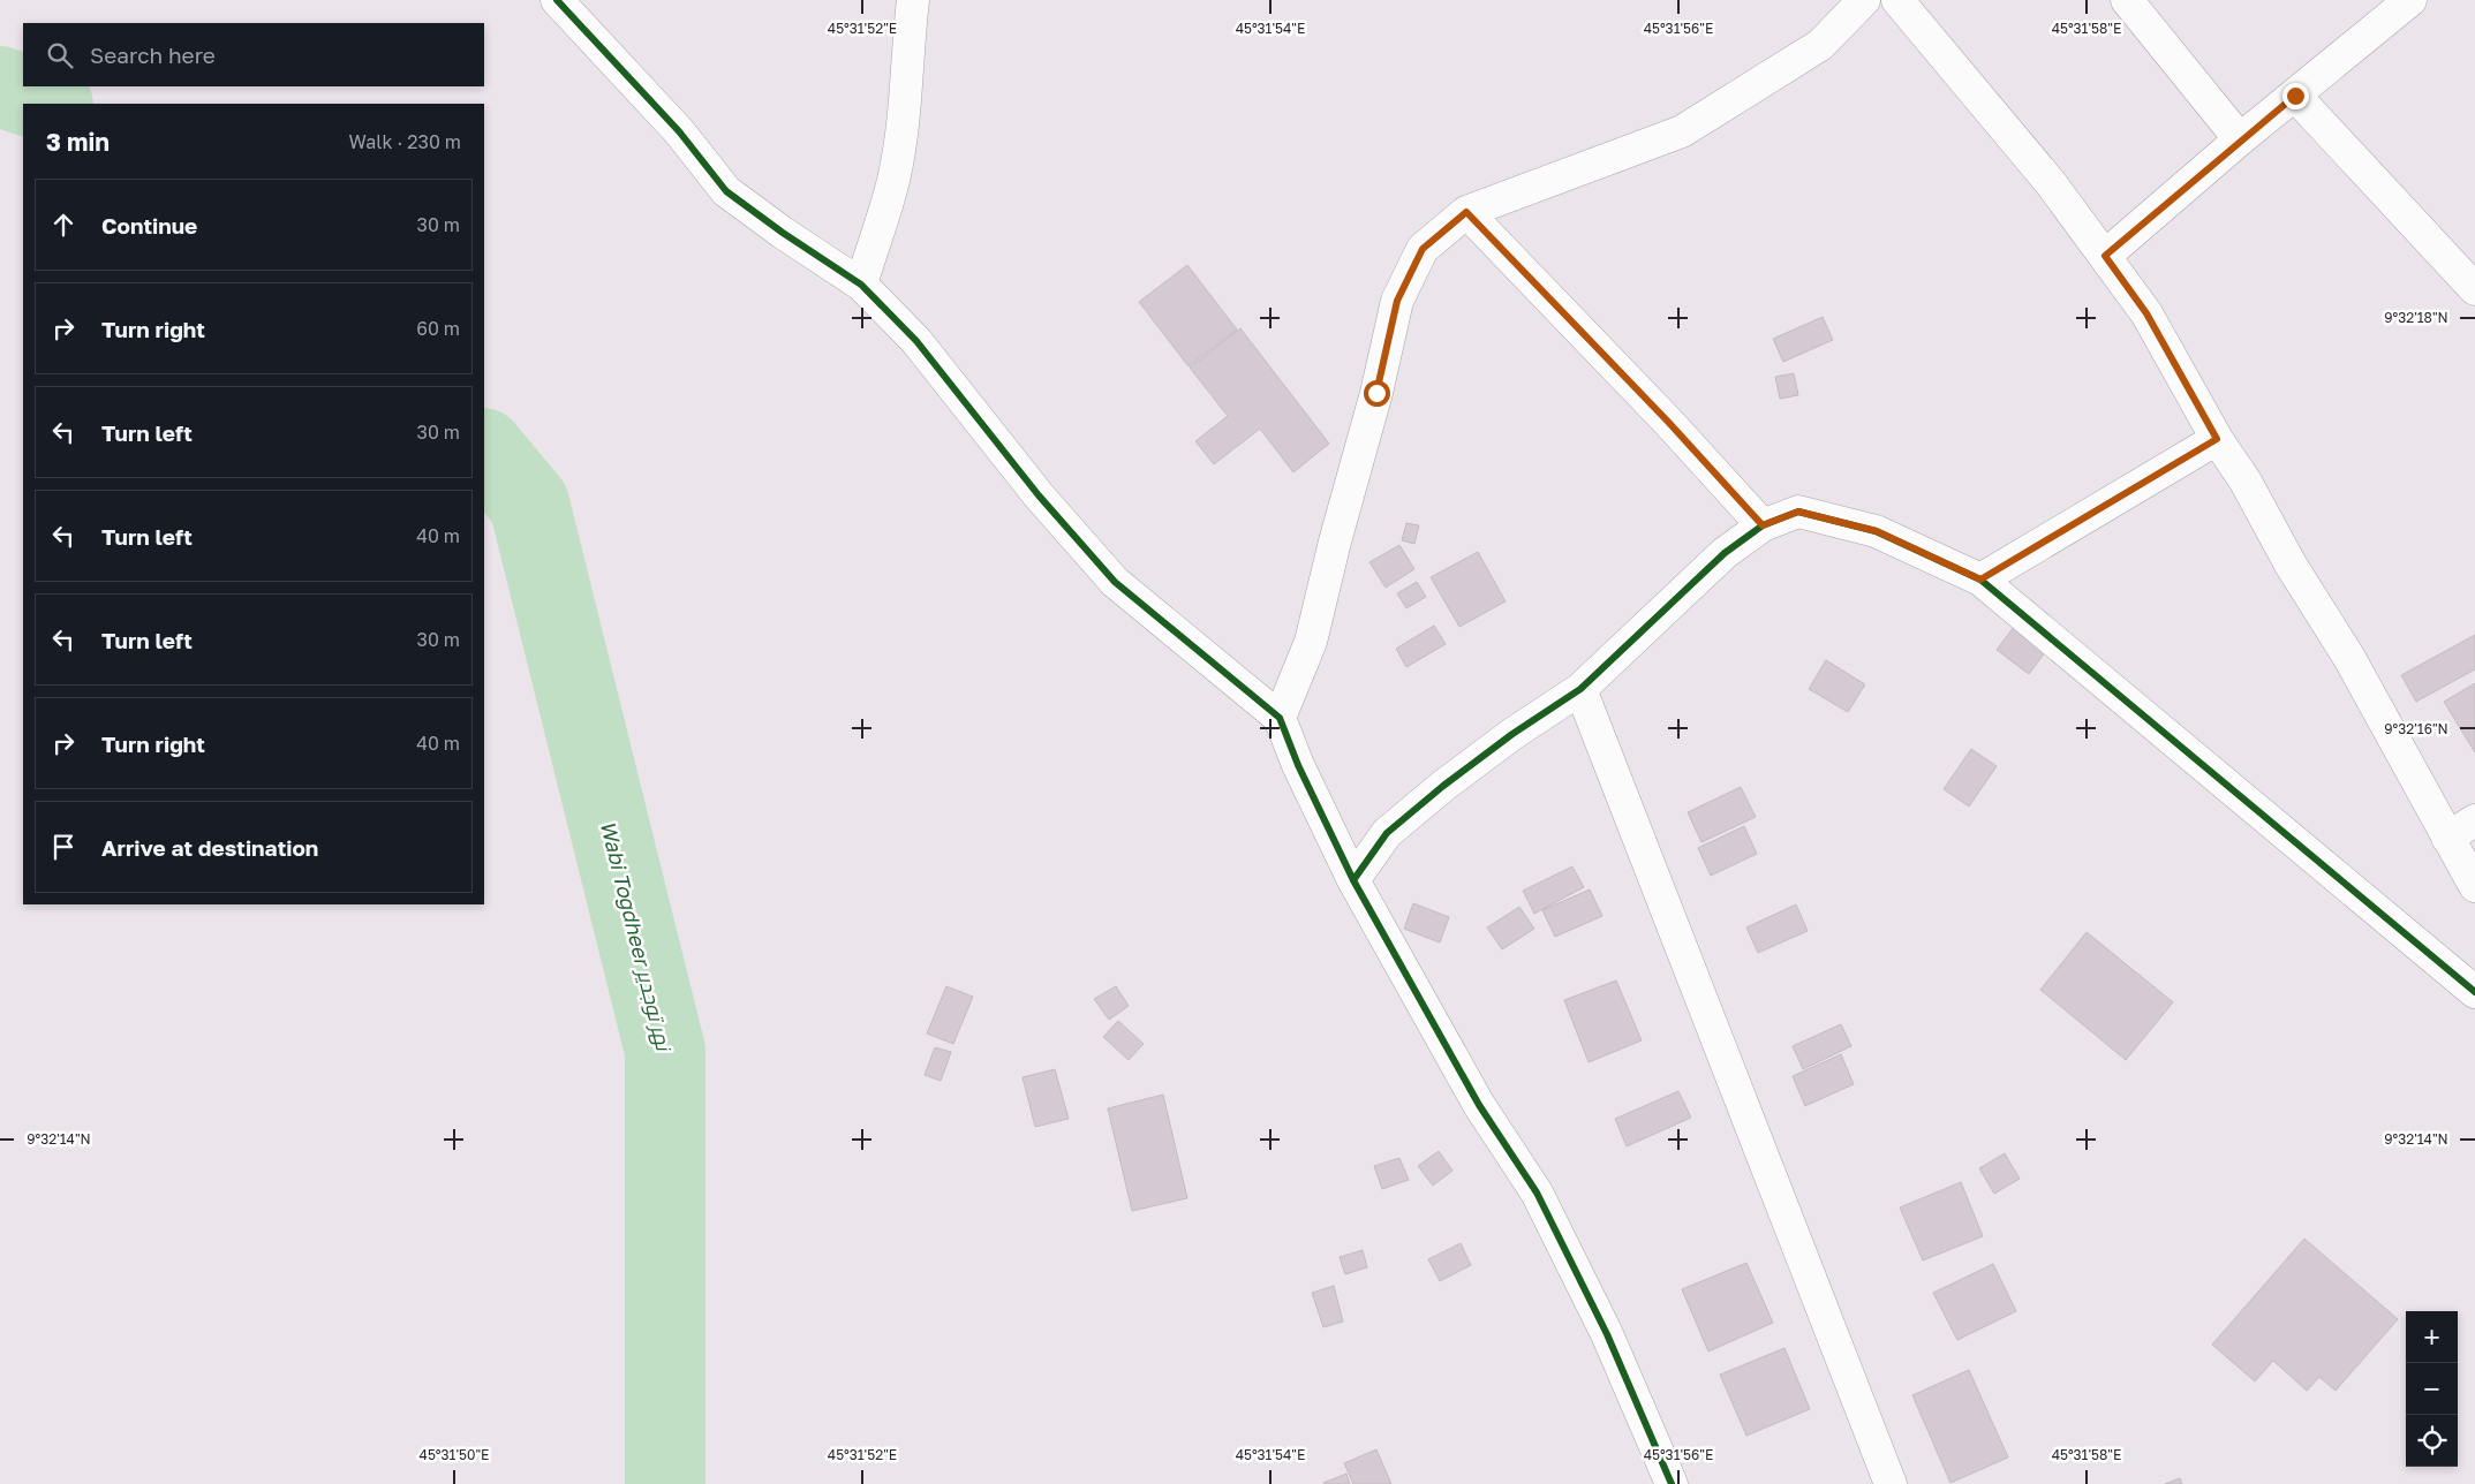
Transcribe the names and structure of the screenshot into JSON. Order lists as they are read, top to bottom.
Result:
{
  "water": ["Wabi Togdheer نهر توجدير"],
  "page": {
    "search": "Search here",
    "heading": ["3 min", "Walk · 230 m"],
    "list": [
      ["Continue", "30 m"],
      ["Turn right", "60 m"],
      ["Turn left", "30 m"],
      ["Turn left", "40 m"],
      ["Turn left", "30 m"],
      ["Turn right", "40 m"],
      "Arrive at destination"
    ],
    "map_buttons": ["+", "−"]
  },
  "coordinates": [
    "45°31'52\"E",
    "45°31'54\"E",
    "45°31'56\"E",
    "45°31'58\"E",
    "9°32'18\"N",
    "9°32'16\"N",
    "9°32'14\"N",
    "45°31'50\"E"
  ]
}
